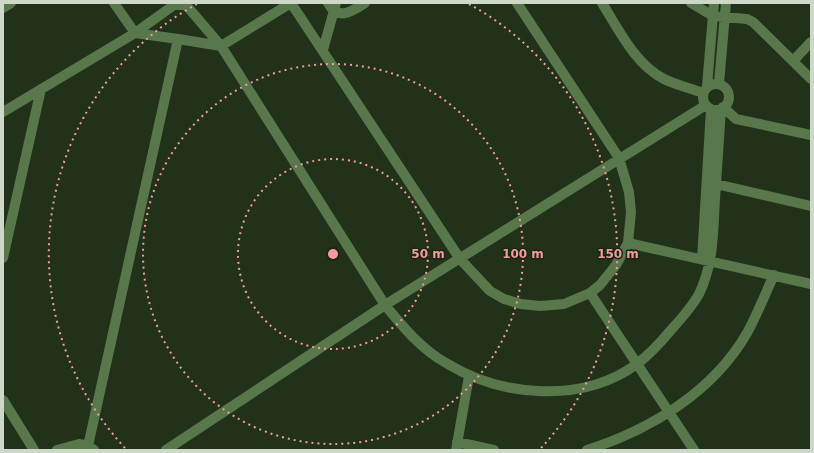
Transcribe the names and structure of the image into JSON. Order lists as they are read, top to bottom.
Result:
{
  "rings": ["50 m", "100 m", "150 m"]
}
